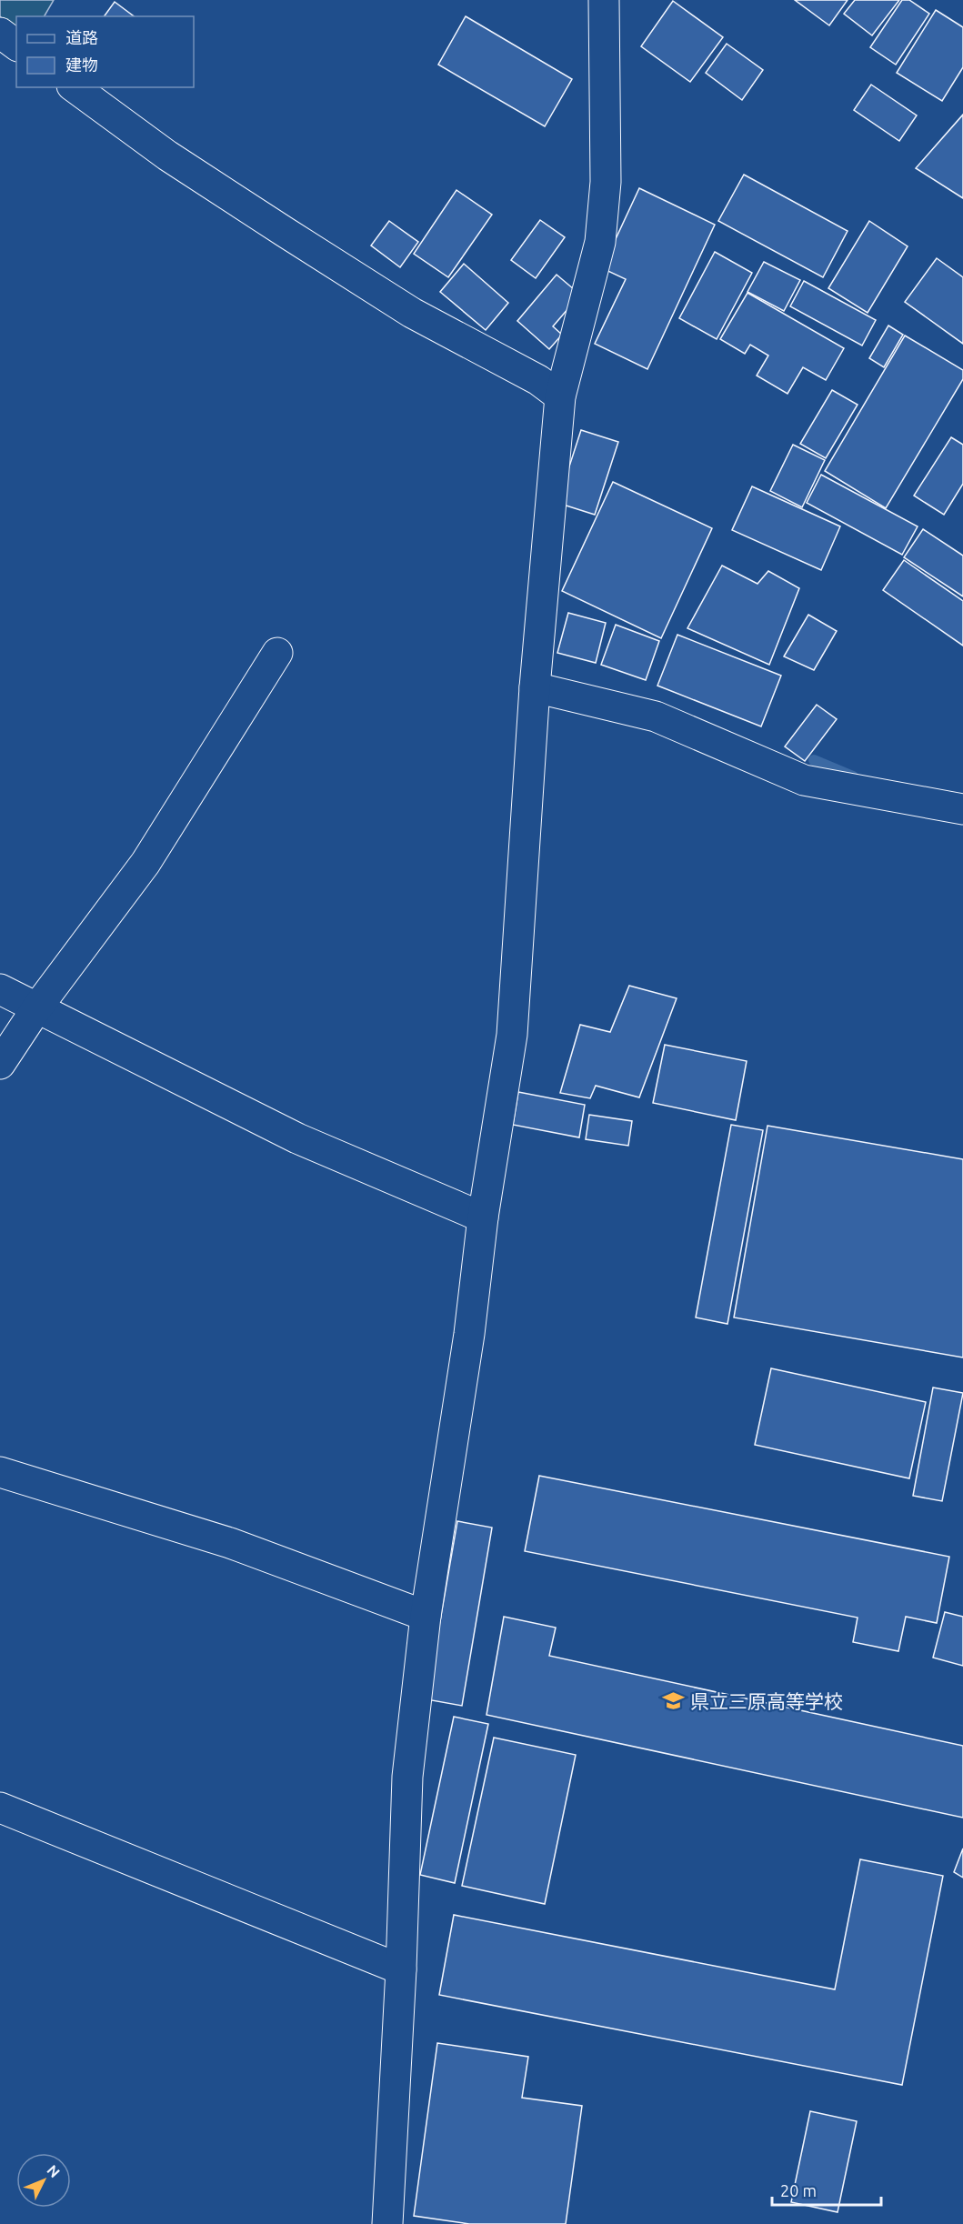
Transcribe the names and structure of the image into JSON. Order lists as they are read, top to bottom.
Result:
{
  "places": {
    "school or university": ["県立三原高等学校"]
  },
  "legend": ["道路", "建物"],
  "scale_bar": "20 m",
  "north": "top right"
}
